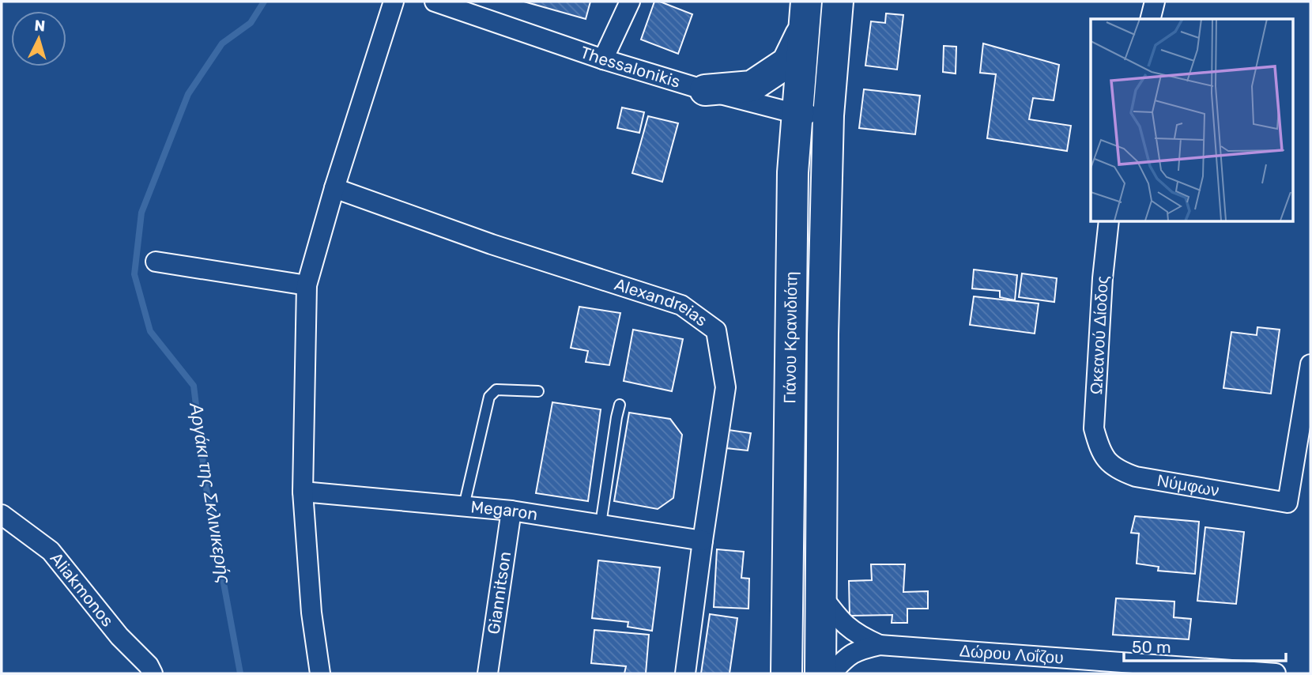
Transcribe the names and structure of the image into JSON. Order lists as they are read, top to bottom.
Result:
{
  "streets": {
    "main road": ["Γιάνου Κρανιδιότη"],
    "street": [
      "Thessalonikis",
      "Alexandreias",
      "Ωκεανού Δίοδος",
      "Νύμφων",
      "Megaron",
      "Aliakmonos",
      "Giannitson",
      "Δώρου Λοΐζου"
    ]
  },
  "crossings": [
    ["Thessalonikis", "Γιάνου Κρανιδιότη"],
    ["Alexandreias", "Megaron"],
    ["Ωκεανού Δίοδος", "Νύμφων"],
    ["Γιάνου Κρανιδιότη", "Δώρου Λοΐζου"],
    ["Megaron", "Giannitson"]
  ],
  "water": ["Αργάκι της Σκλινικερής"],
  "scale_bar": "50 m",
  "north": "top"
}
